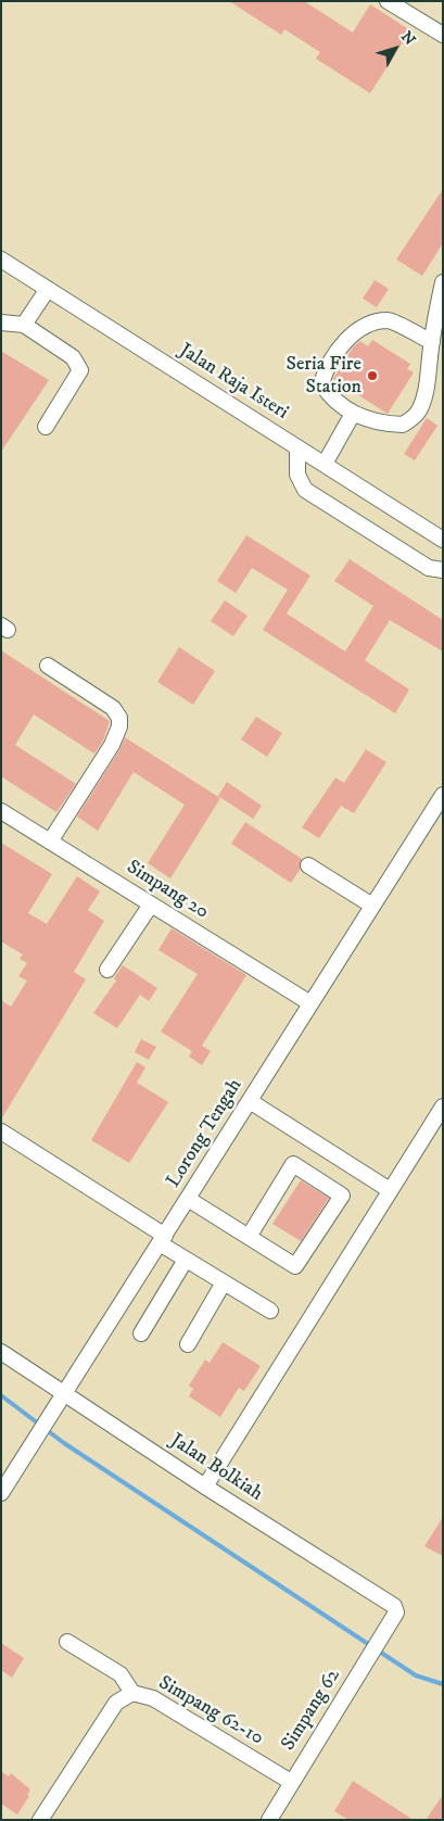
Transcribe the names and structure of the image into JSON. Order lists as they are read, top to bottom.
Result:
{
  "streets": {
    "street": [
      "Jalan Raja Isteri",
      "Simpang 20",
      "Lorong Tengah",
      "Jalan Bolkiah",
      "Simpang 62",
      "Simpang 62-10"
    ]
  },
  "crossings": [
    ["Simpang 20", "Lorong Tengah"],
    ["Lorong Tengah", "Jalan Bolkiah"],
    ["Jalan Bolkiah", "Simpang 62"],
    ["Simpang 62", "Simpang 62-10"]
  ],
  "places": ["Seria Fire Station"],
  "north": "top right"
}
